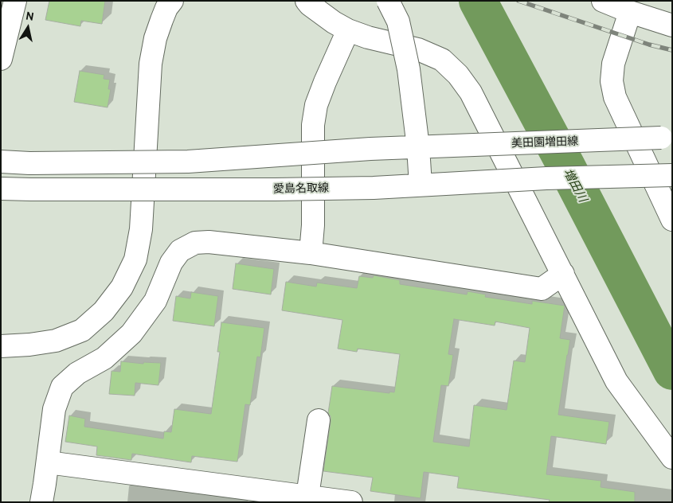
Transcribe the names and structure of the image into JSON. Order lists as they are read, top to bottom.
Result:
{
  "streets": {
    "street": ["美田園増田線", "愛島名取線"]
  },
  "water": ["増田川"],
  "north": "top"
}
